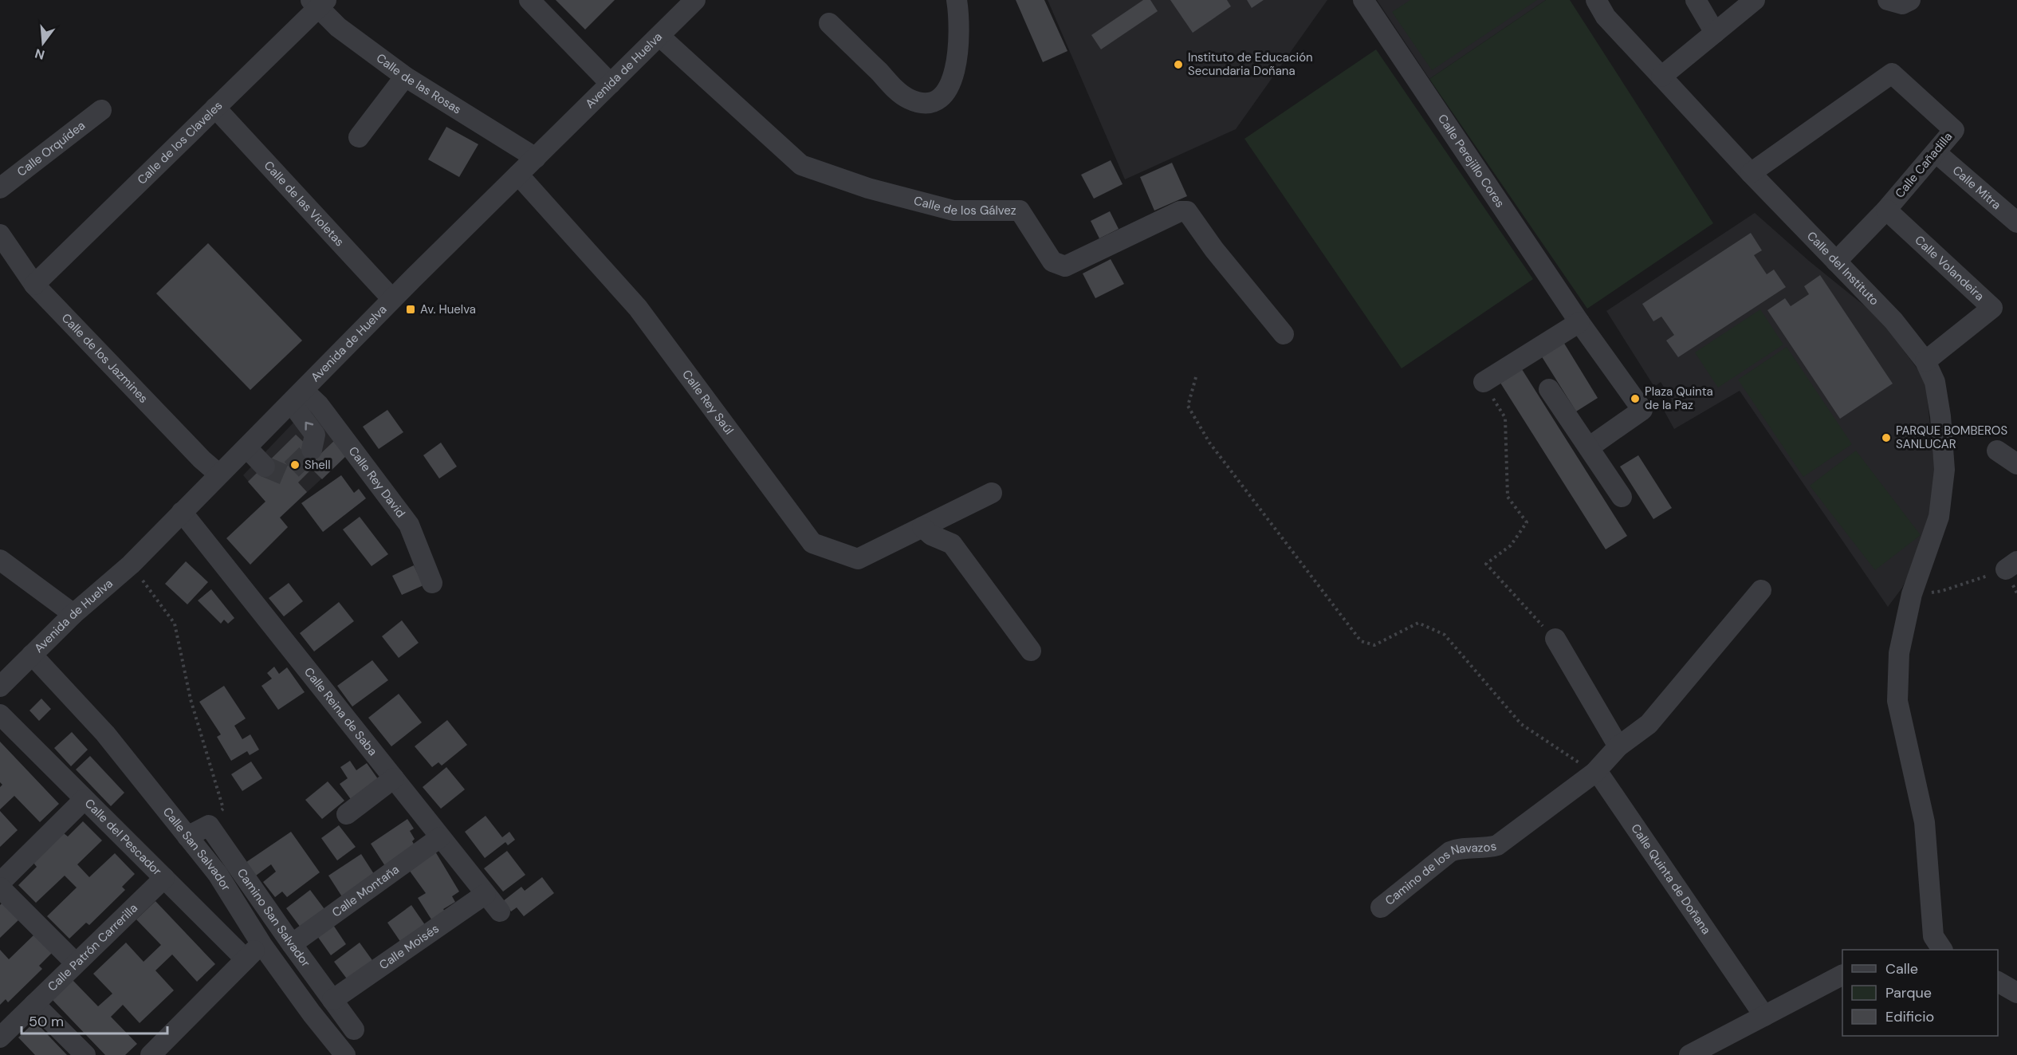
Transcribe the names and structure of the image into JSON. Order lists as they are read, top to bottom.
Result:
{
  "streets": {
    "street": [
      "Avenida de Huelva",
      "Calle de las Rosas",
      "Calle de los Claveles",
      "Calle Orquídea",
      "Calle Perejillo Cores",
      "Calle Cañadilla",
      "Calle Mitra",
      "Calle de las Violetas",
      "Calle de los Gálvez",
      "Calle del Instituto",
      "Calle Volandeira",
      "Calle de los Jazmines",
      "Calle Rey Saúl",
      "Calle Rey David",
      "Calle Reina de Saba",
      "Calle del Pescador",
      "Calle San Salvador",
      "Camino de los Navazos",
      "Calle Quinta de Doñana",
      "Calle Montaña",
      "Camino San Salvador",
      "Calle Moisés",
      "Calle Patrón Carrerilla"
    ]
  },
  "crossings": [
    ["Avenida de Huelva", "Calle de las Rosas"],
    ["Avenida de Huelva", "Calle de las Violetas"],
    ["Avenida de Huelva", "Calle de los Gálvez"],
    ["Avenida de Huelva", "Calle de los Jazmines"],
    ["Avenida de Huelva", "Calle Rey Saúl"],
    ["Avenida de Huelva", "Calle Rey David"],
    ["Avenida de Huelva", "Calle Reina de Saba"],
    ["Avenida de Huelva", "Calle San Salvador"],
    ["Calle de las Rosas", "Calle de los Claveles"],
    ["Calle de los Claveles", "Calle de las Violetas"],
    ["Calle de los Claveles", "Calle de los Jazmines"],
    ["Calle Cañadilla", "Calle Mitra"],
    ["Calle Cañadilla", "Calle del Instituto"],
    ["Calle Cañadilla", "Calle Volandeira"],
    ["Calle del Instituto", "Calle Volandeira"],
    ["Calle Reina de Saba", "Calle Montaña"],
    ["Calle Reina de Saba", "Calle Moisés"],
    ["Calle del Pescador", "Calle Patrón Carrerilla"],
    ["Camino de los Navazos", "Calle Quinta de Doñana"],
    ["Calle Montaña", "Camino San Salvador"],
    ["Camino San Salvador", "Calle Moisés"]
  ],
  "places": {
    "other": [
      "Instituto de Educación Secundaria Doñana",
      "Plaza Quinta de la Paz",
      "PARQUE BOMBEROS SANLUCAR",
      "Shell"
    ],
    "transit": ["Av. Huelva"]
  },
  "legend": ["Calle", "Parque", "Edificio"],
  "scale_bar": "50 m",
  "north": "bottom"
}
